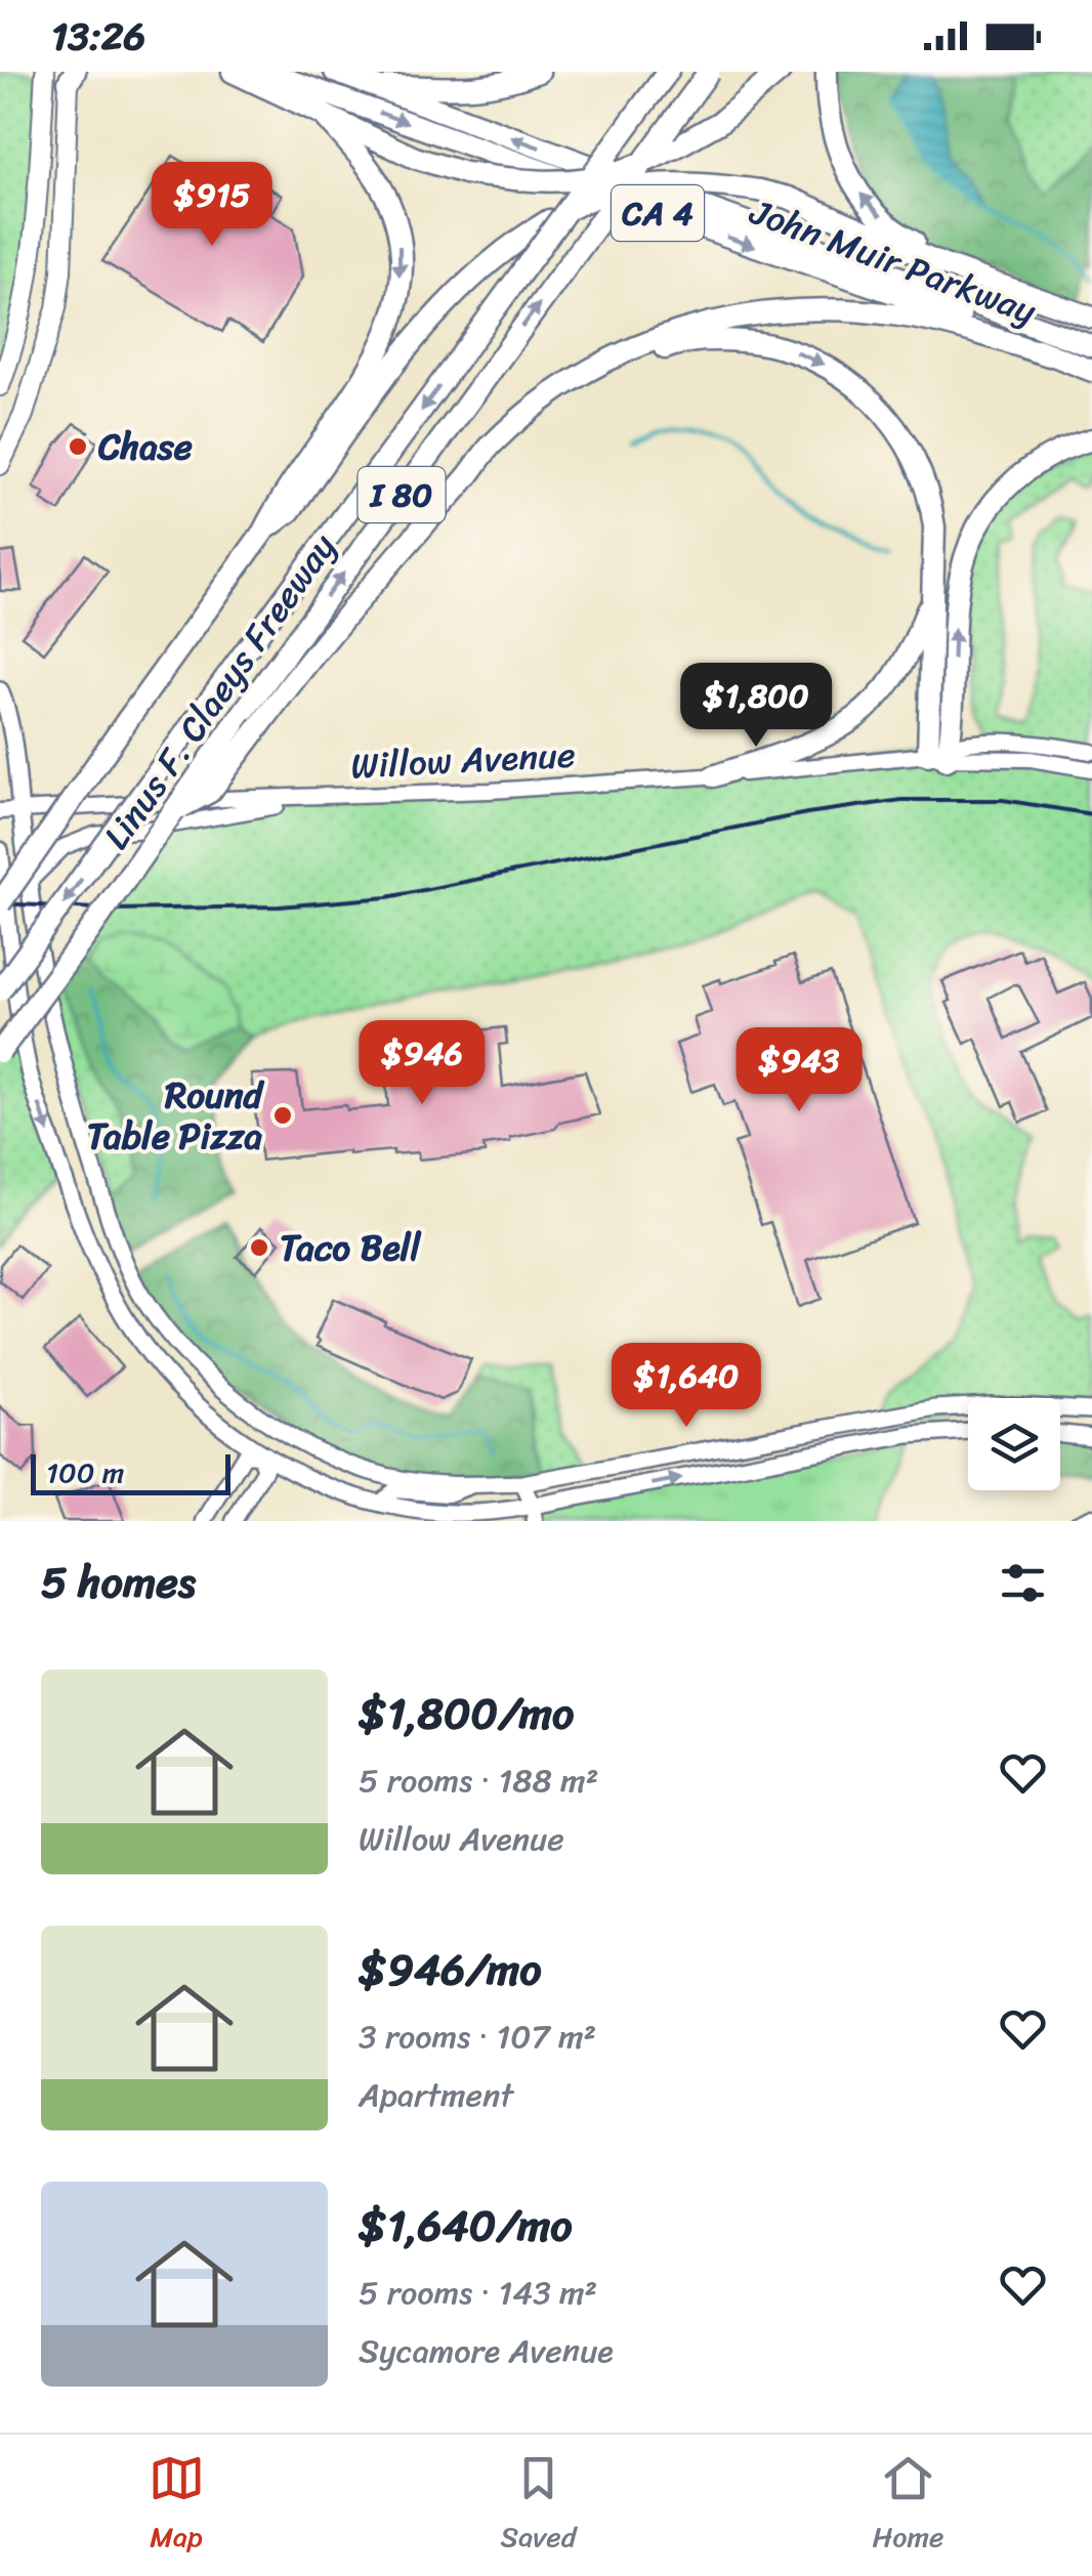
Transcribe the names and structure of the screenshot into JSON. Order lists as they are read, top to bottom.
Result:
{
  "streets": {
    "highway": [
      "CA 4",
      "John Muir Parkway",
      "I 80",
      "Linus F. Claeys Freeway"
    ],
    "street": ["Willow Avenue"]
  },
  "places": ["Chase", "Round Table Pizza", "Taco Bell"],
  "scale_bar": "100 m",
  "page": {
    "status": "13:26",
    "price": [
      "$915",
      "$1,800",
      "$946",
      "$943",
      "$1,640"
    ],
    "scale": "100 m",
    "heading": "5 homes",
    "list": [
      {
        "name": "$1,800/mo",
        "note": "5 rooms · 188 m² · Willow Avenue"
      },
      {
        "name": "$946/mo",
        "note": "3 rooms · 107 m² · Apartment"
      },
      {
        "name": "$1,640/mo",
        "note": "5 rooms · 143 m² · Sycamore Avenue"
      }
    ],
    "tabs": ["Map", "Saved", "Home"]
  }
}
